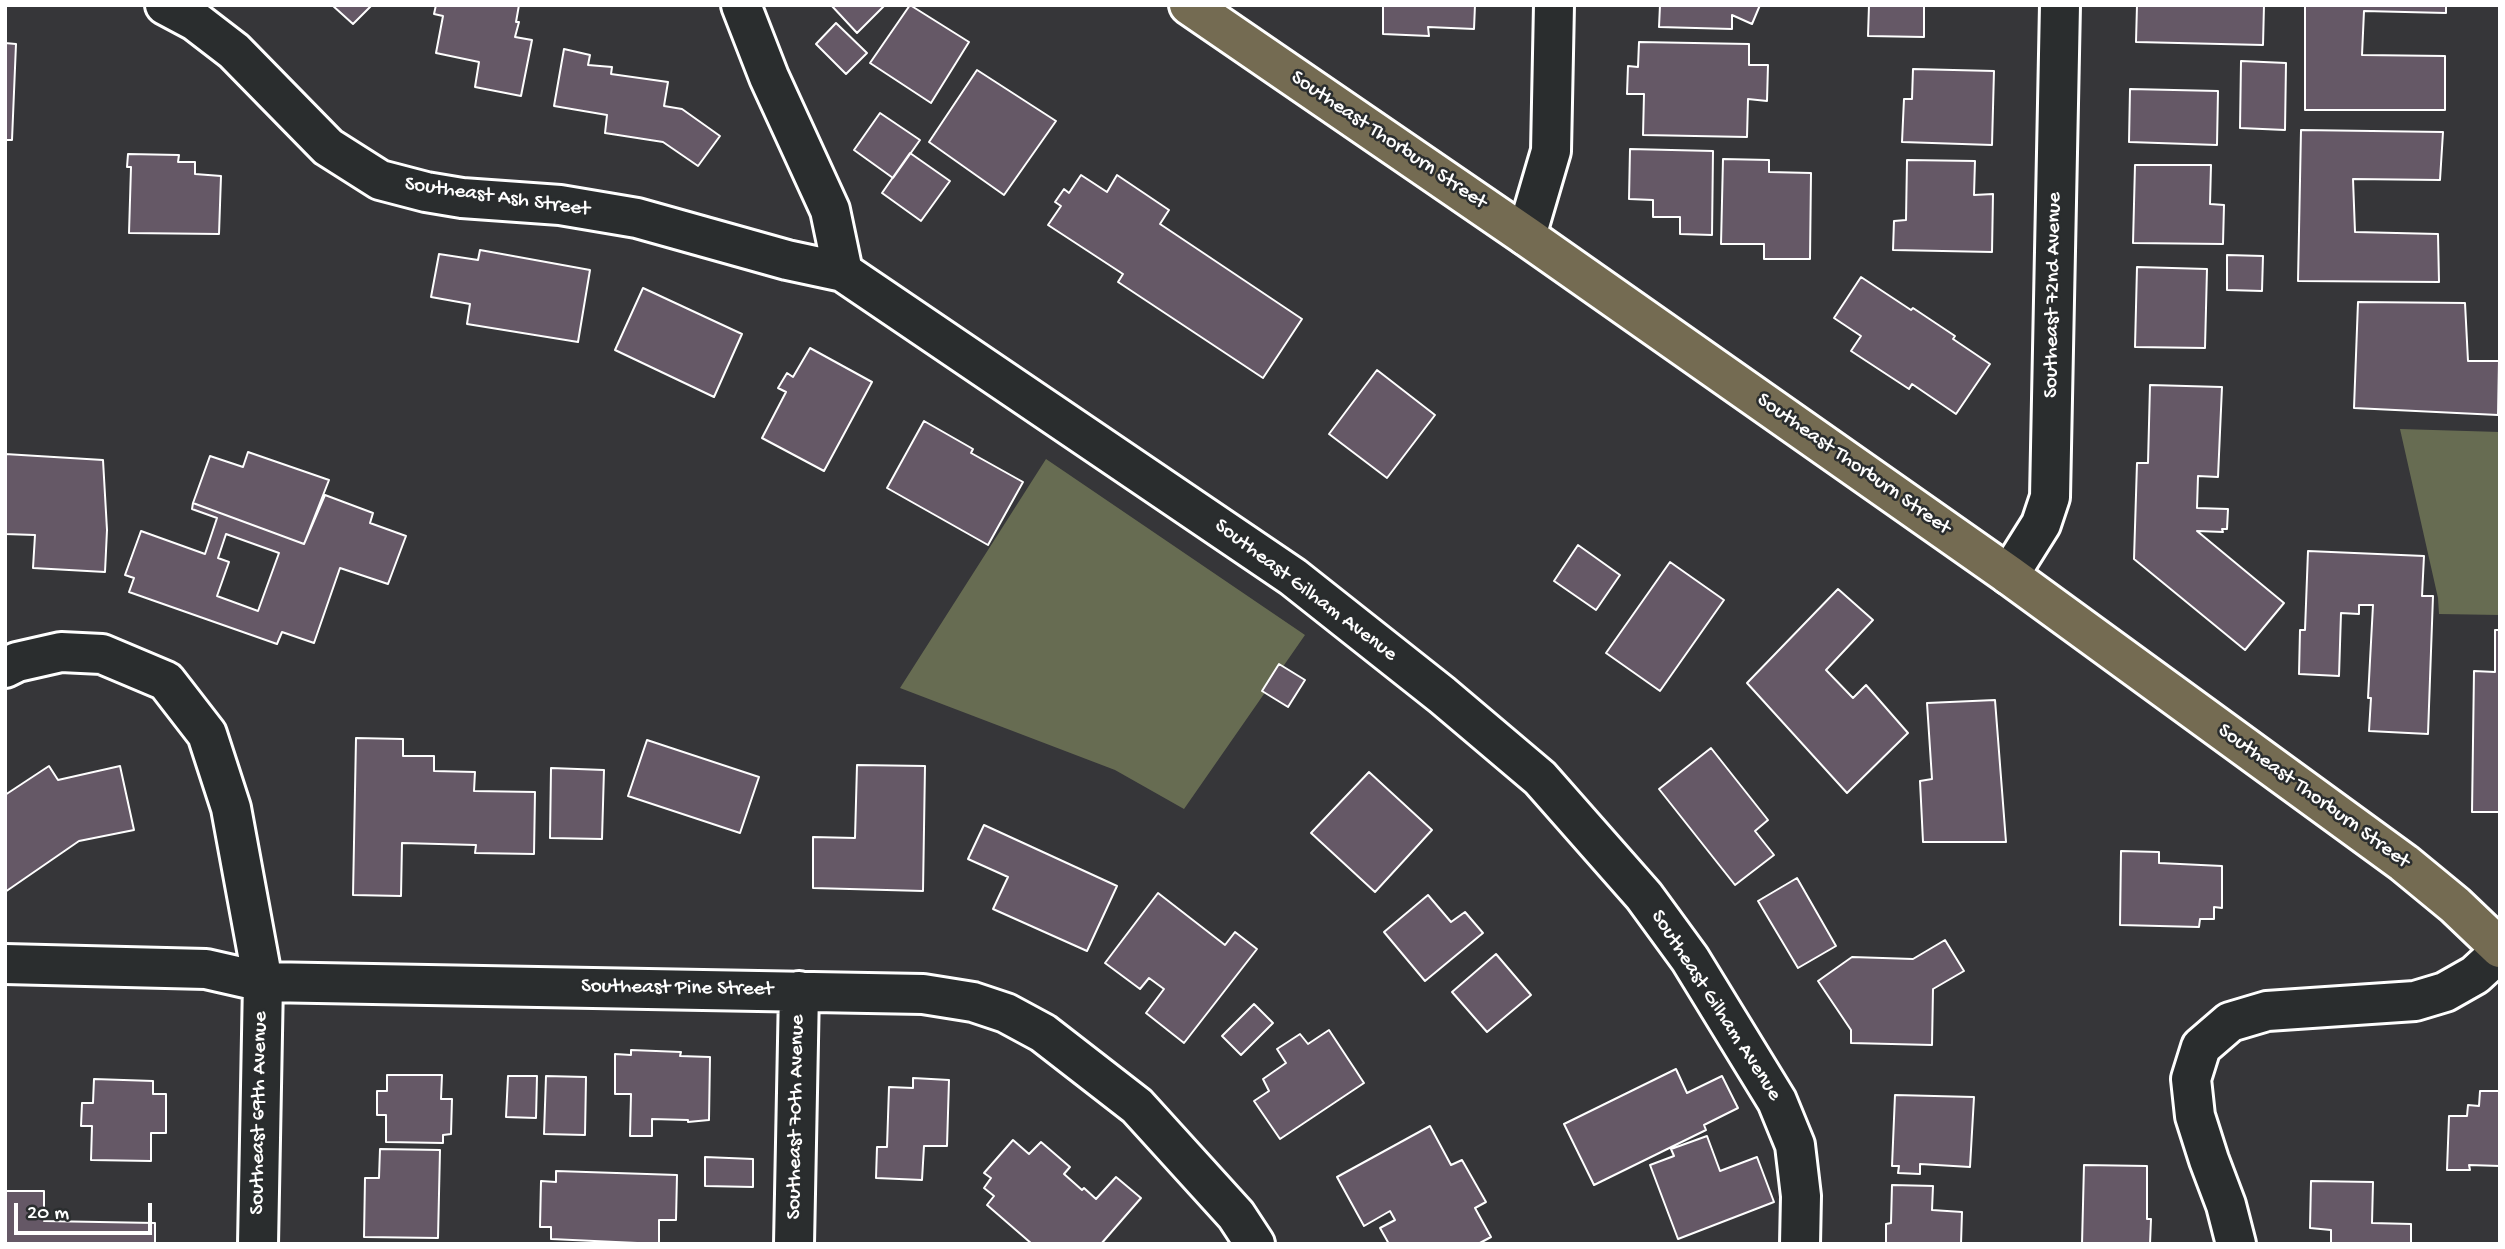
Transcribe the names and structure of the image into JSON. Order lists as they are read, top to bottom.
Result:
{
  "streets": {
    "main road": ["Southeast Thorburn Street"],
    "street": [
      "Southeast Ash Street",
      "Southeast 72nd Avenue",
      "Southeast Gilham Avenue",
      "Southeast Pine Street",
      "Southeast 69th Avenue",
      "Southeast 70th Avenue"
    ]
  },
  "crossings": [
    ["Southeast Thorburn Street", "Southeast 72nd Avenue"],
    ["Southeast Ash Street", "Southeast Gilham Avenue"],
    ["Southeast Pine Street", "Southeast 69th Avenue"],
    ["Southeast Pine Street", "Southeast 70th Avenue"]
  ],
  "scale_bar": "20 m"
}
